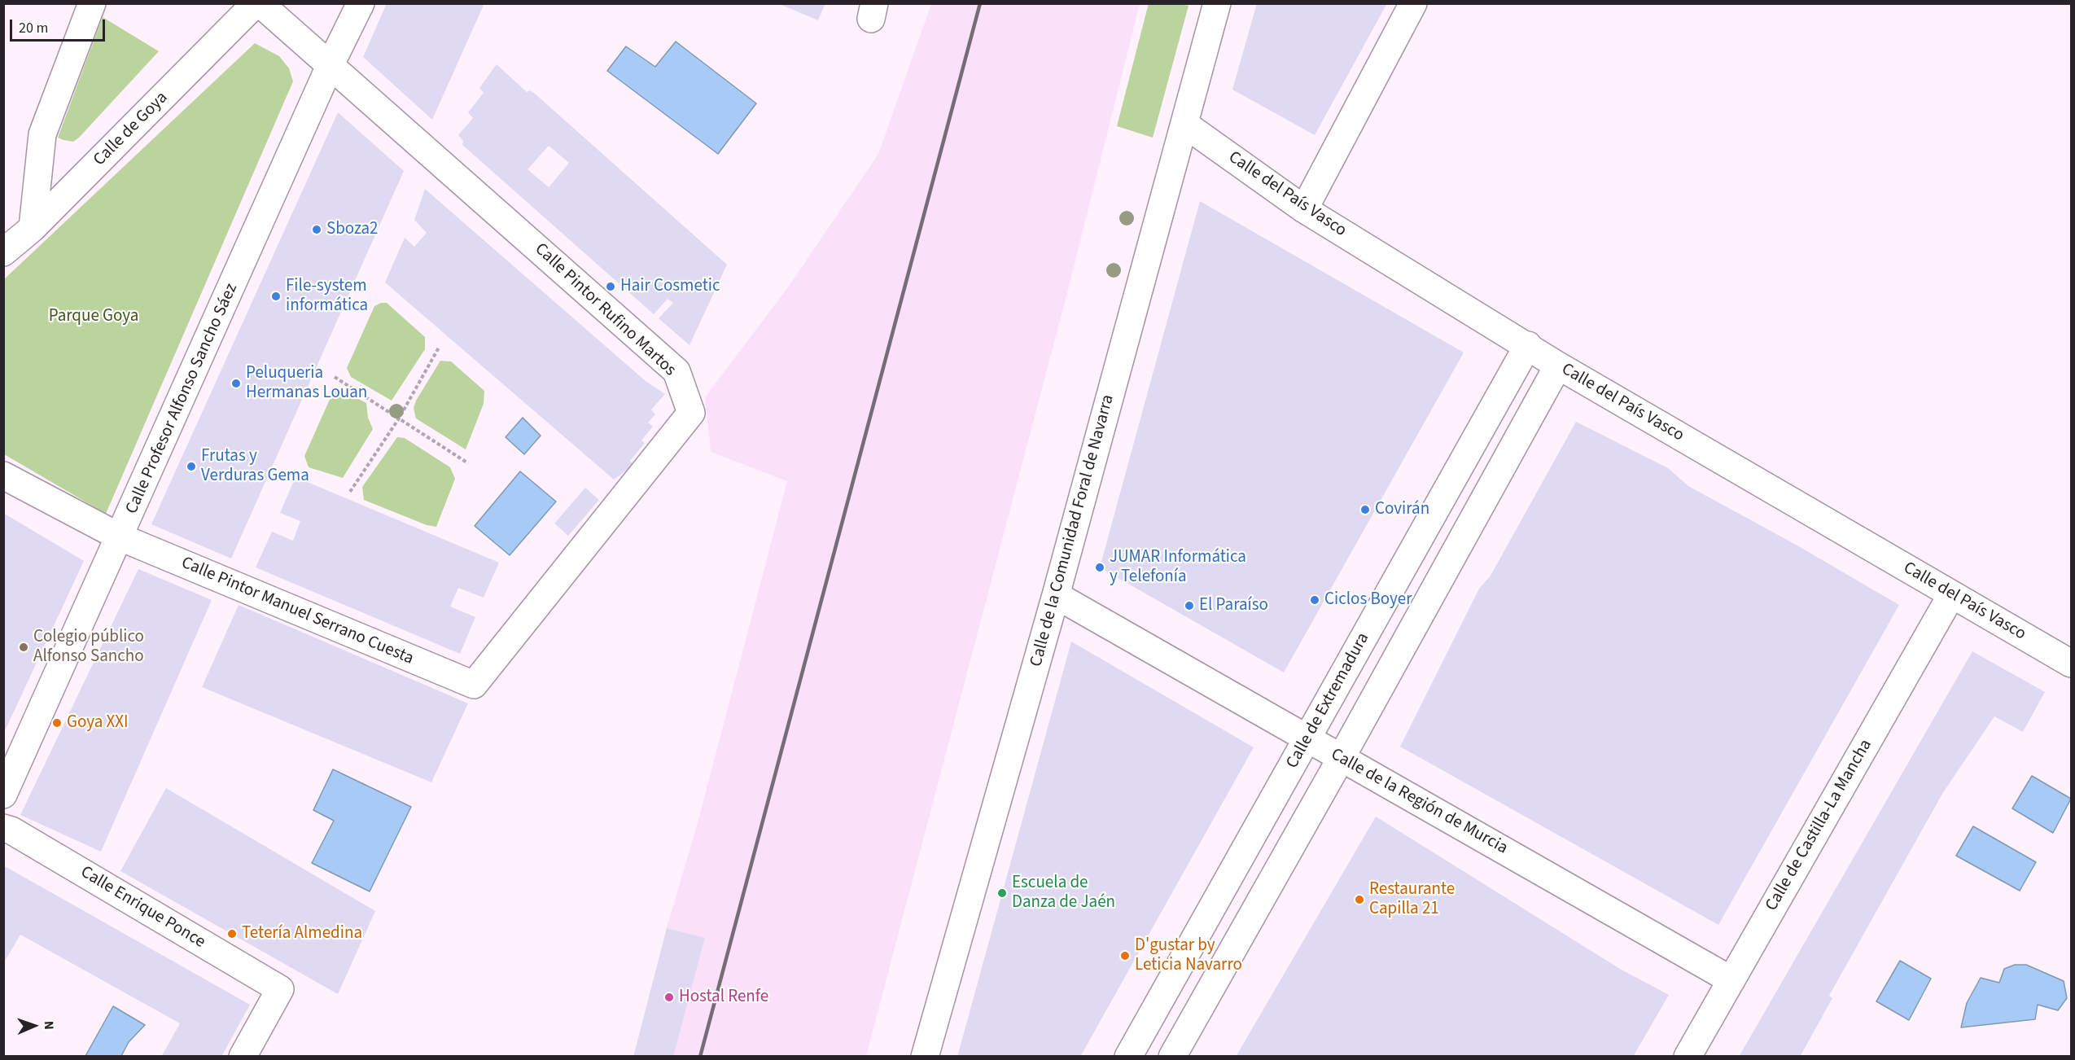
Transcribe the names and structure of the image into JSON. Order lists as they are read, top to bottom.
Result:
{
  "streets": {
    "street": [
      "Calle de Goya",
      "Calle del País Vasco",
      "Calle Pintor Rufino Martos",
      "Calle Profesor Alfonso Sancho Sáez",
      "Calle de la Comunidad Foral de Navarra",
      "Calle Pintor Manuel Serrano Cuesta",
      "Calle de Extremadura",
      "Calle de la Región de Murcia",
      "Calle de Castilla-La Mancha",
      "Calle Enrique Ponce"
    ]
  },
  "crossings": [
    ["Calle del País Vasco", "Calle de la Comunidad Foral de Navarra"],
    ["Calle del País Vasco", "Calle de Extremadura"],
    ["Calle del País Vasco", "Calle de Castilla-La Mancha"],
    ["Calle Pintor Rufino Martos", "Calle Profesor Alfonso Sancho Sáez"],
    ["Calle Pintor Rufino Martos", "Calle Pintor Manuel Serrano Cuesta"],
    ["Calle Profesor Alfonso Sancho Sáez", "Calle Pintor Manuel Serrano Cuesta"],
    ["Calle de la Comunidad Foral de Navarra", "Calle de la Región de Murcia"],
    ["Calle de Extremadura", "Calle de la Región de Murcia"],
    ["Calle de la Región de Murcia", "Calle de Castilla-La Mancha"]
  ],
  "parks": ["Parque Goya"],
  "places": [
    "Sboza2",
    "Hair Cosmetic",
    "File-system informática",
    "Peluqueria Hermanas Louan",
    "Frutas y Verduras Gema",
    "Covirán",
    "JUMAR Informática y Telefonía",
    "Ciclos Boyer",
    "El Paraíso",
    "Colegio público Alfonso Sancho",
    "Goya XXI",
    "Escuela de Danza de Jaén",
    "Restaurante Capilla 21",
    "Tetería Almedina",
    "D'gustar by Leticia Navarro",
    "Hostal Renfe"
  ],
  "scale_bar": "20 m",
  "north": "right"
}
